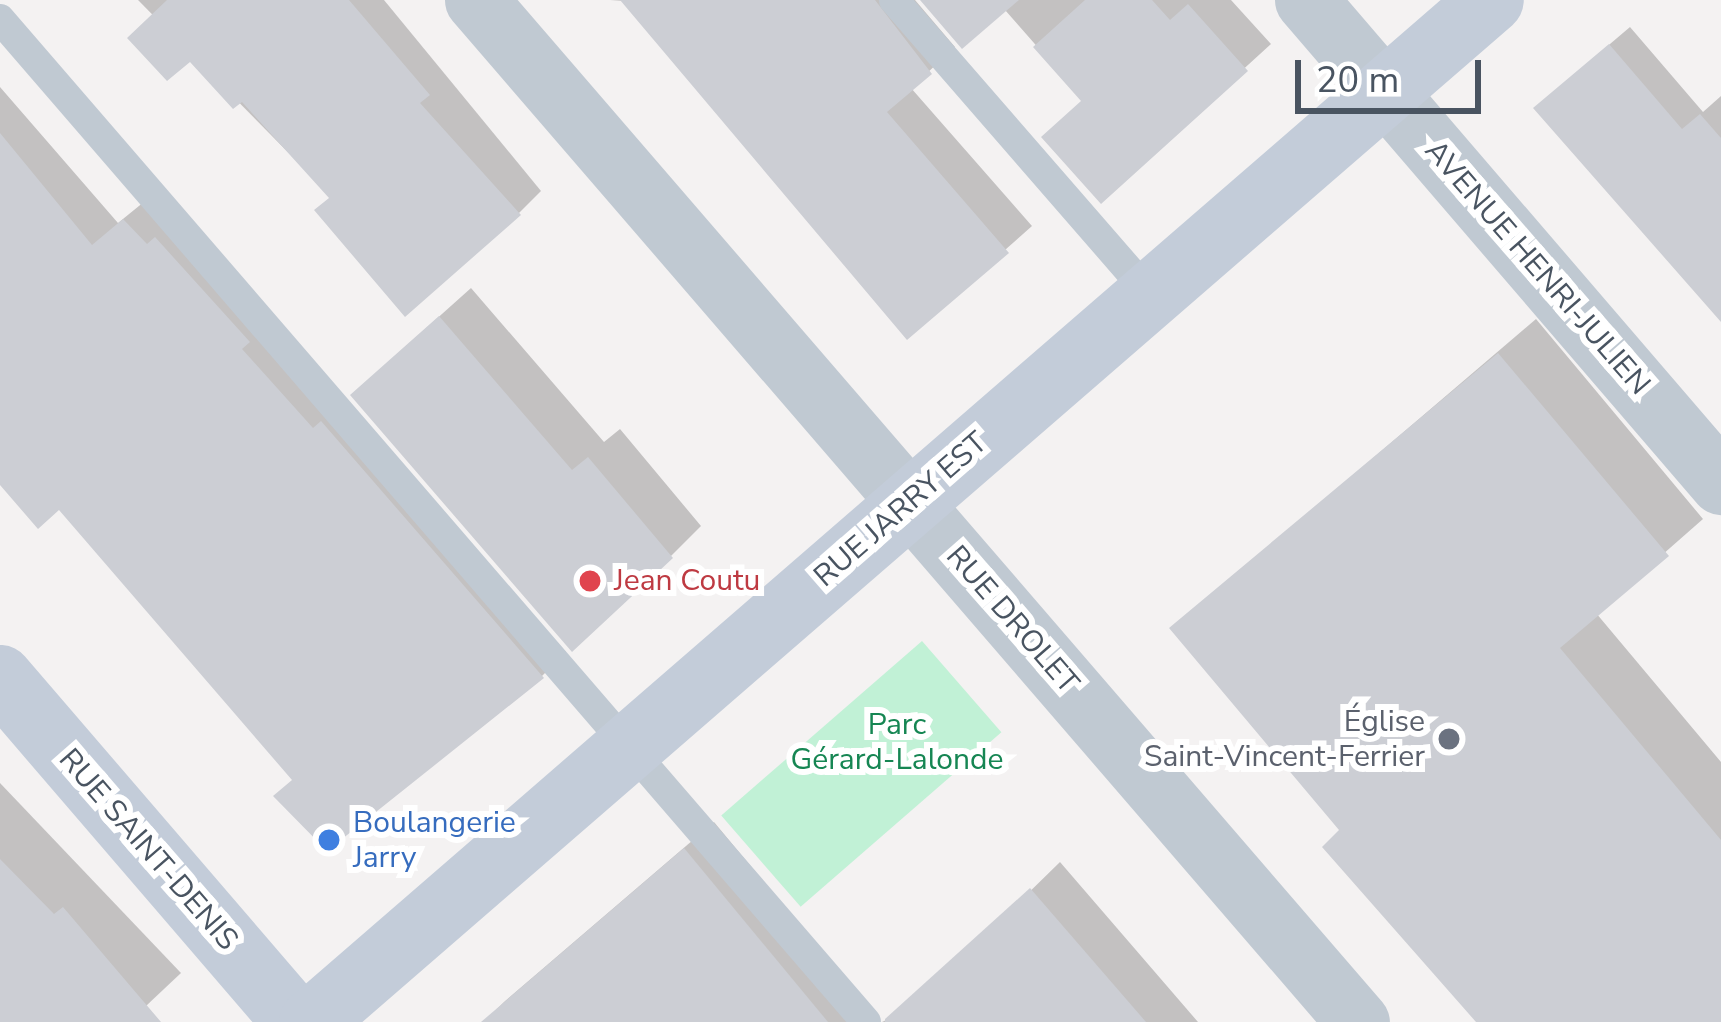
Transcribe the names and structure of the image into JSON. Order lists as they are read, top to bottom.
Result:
{
  "streets": {
    "main road": ["RUE JARRY EST", "RUE SAINT-DENIS"],
    "street": ["AVENUE HENRI-JULIEN", "RUE DROLET"]
  },
  "crossings": [
    ["AVENUE HENRI-JULIEN", "RUE JARRY EST"],
    ["RUE JARRY EST", "RUE DROLET"]
  ],
  "parks": ["Parc Gérard-Lalonde"],
  "places": ["Jean Coutu", "Église Saint-Vincent-Ferrier", "Boulangerie Jarry"],
  "scale_bar": "20 m"
}
